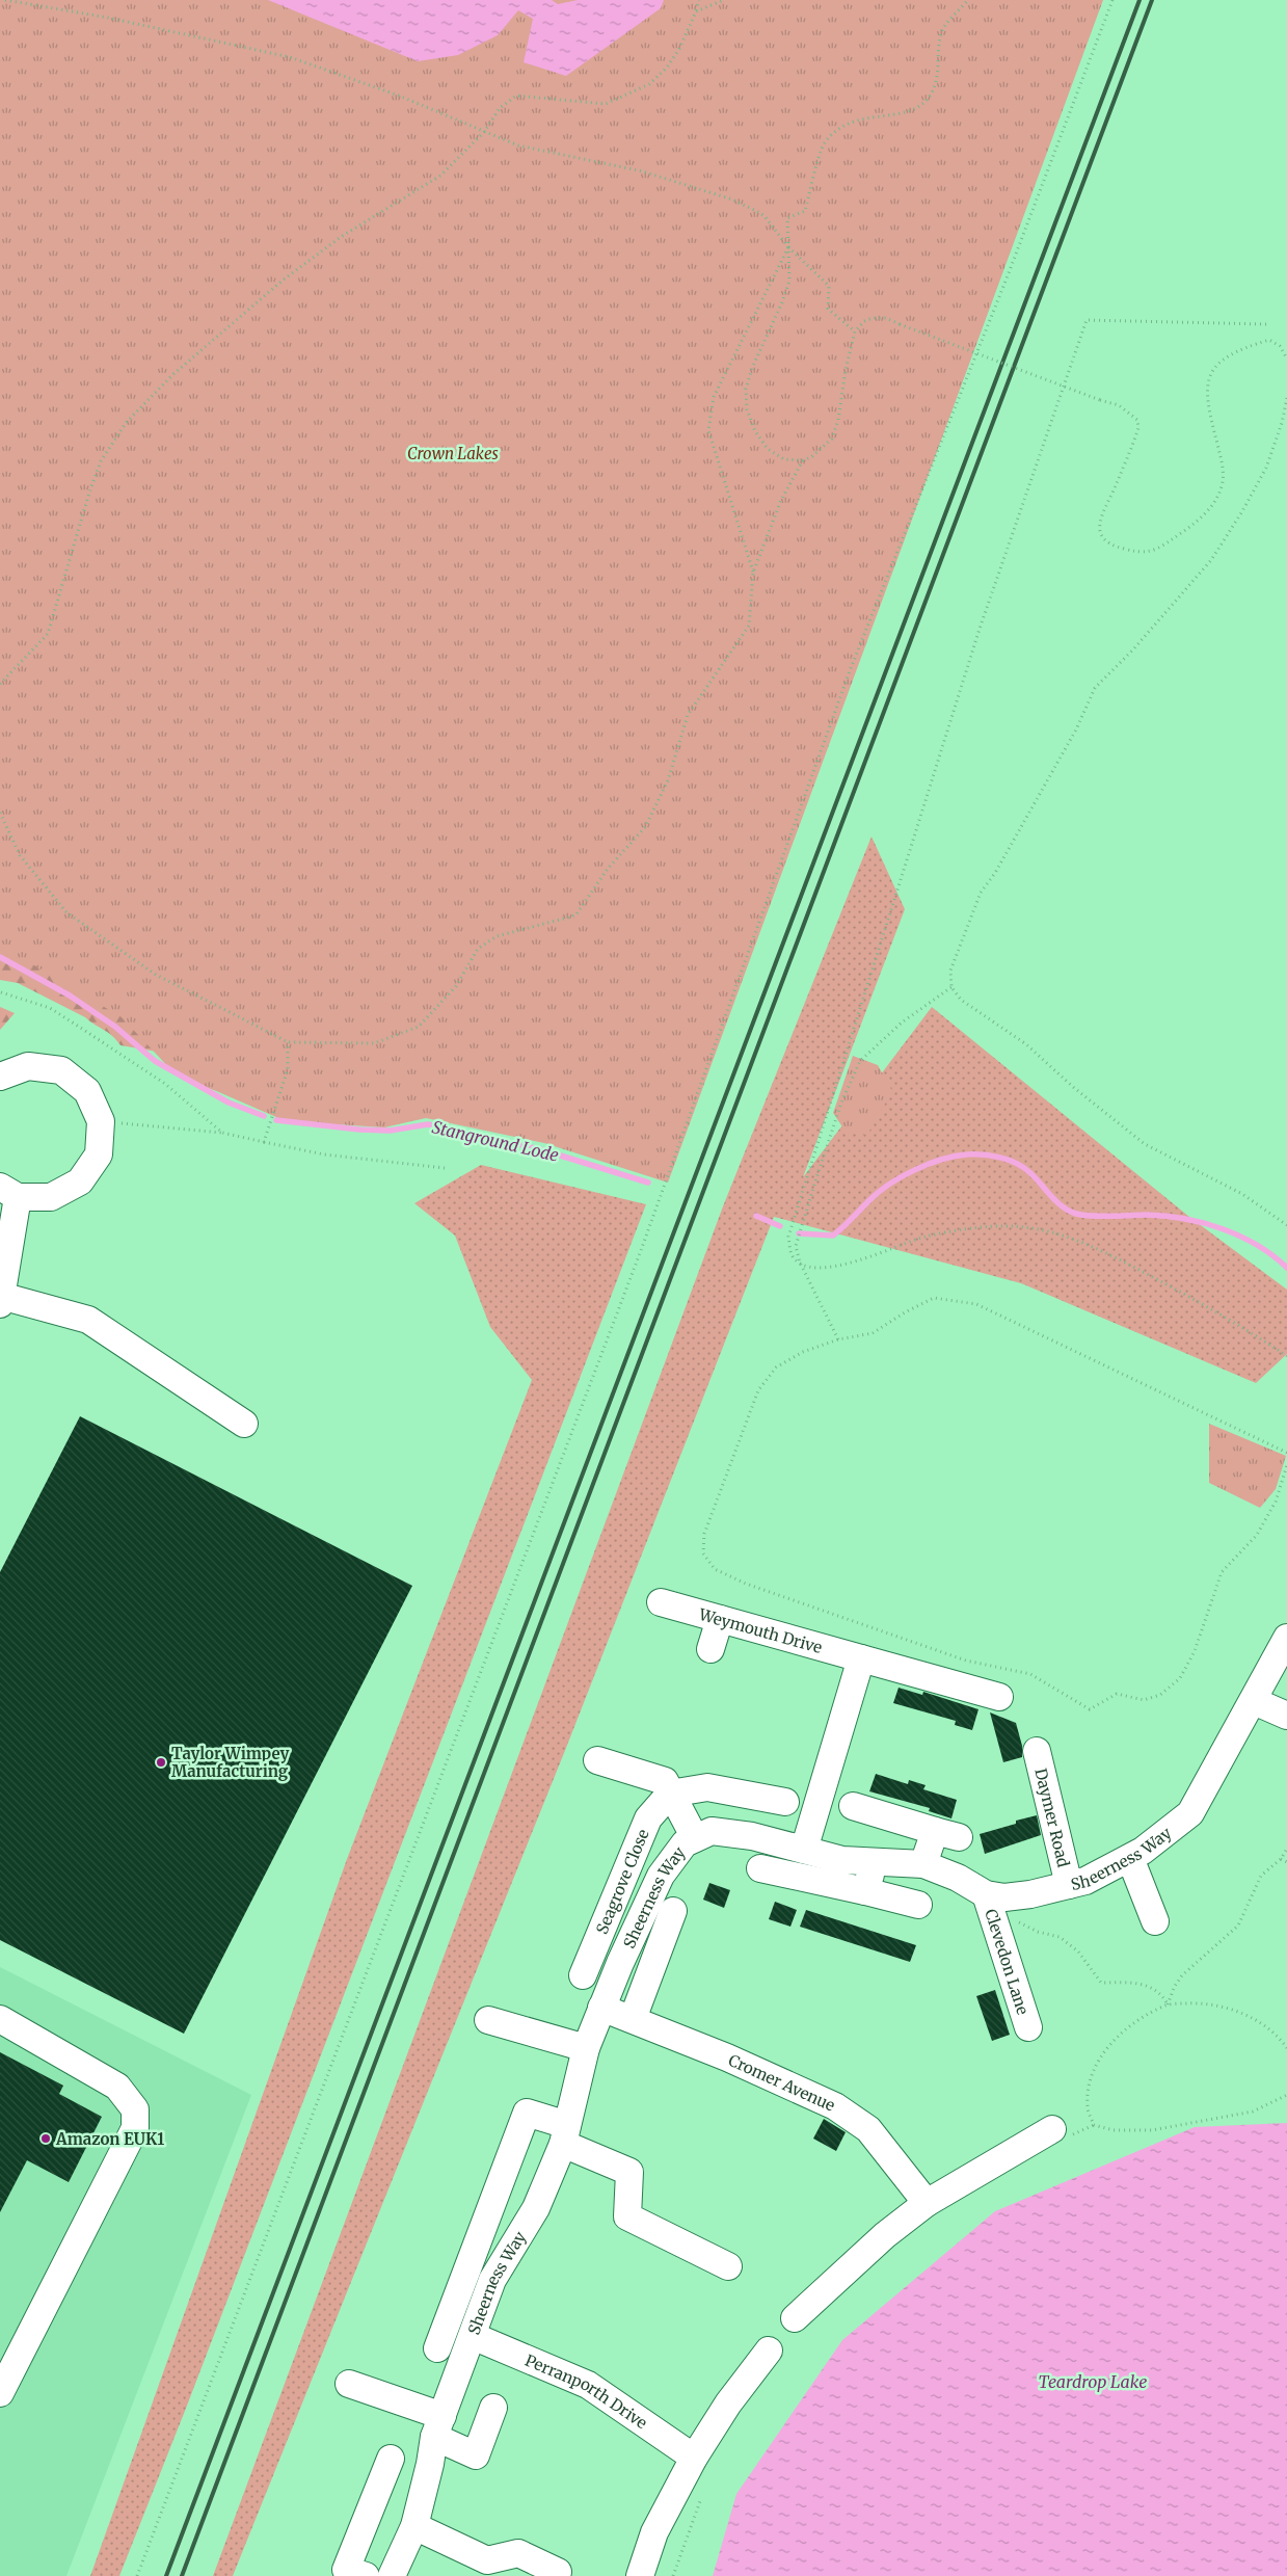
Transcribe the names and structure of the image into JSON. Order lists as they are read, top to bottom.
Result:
{
  "streets": {
    "street": [
      "Weymouth Drive",
      "Daymer Road",
      "Sheerness Way",
      "Seagrove Close",
      "Clevedon Lane",
      "Cromer Avenue",
      "Perranporth Drive"
    ]
  },
  "crossings": [
    ["Daymer Road", "Sheerness Way"],
    ["Sheerness Way", "Clevedon Lane"],
    ["Sheerness Way", "Cromer Avenue"],
    ["Sheerness Way", "Perranporth Drive"]
  ],
  "water": ["Stanground Lode", "Teardrop Lake"],
  "parks": ["Crown Lakes"],
  "places": ["Taylor Wimpey Manufacturing", "Amazon EUK1"]
}
